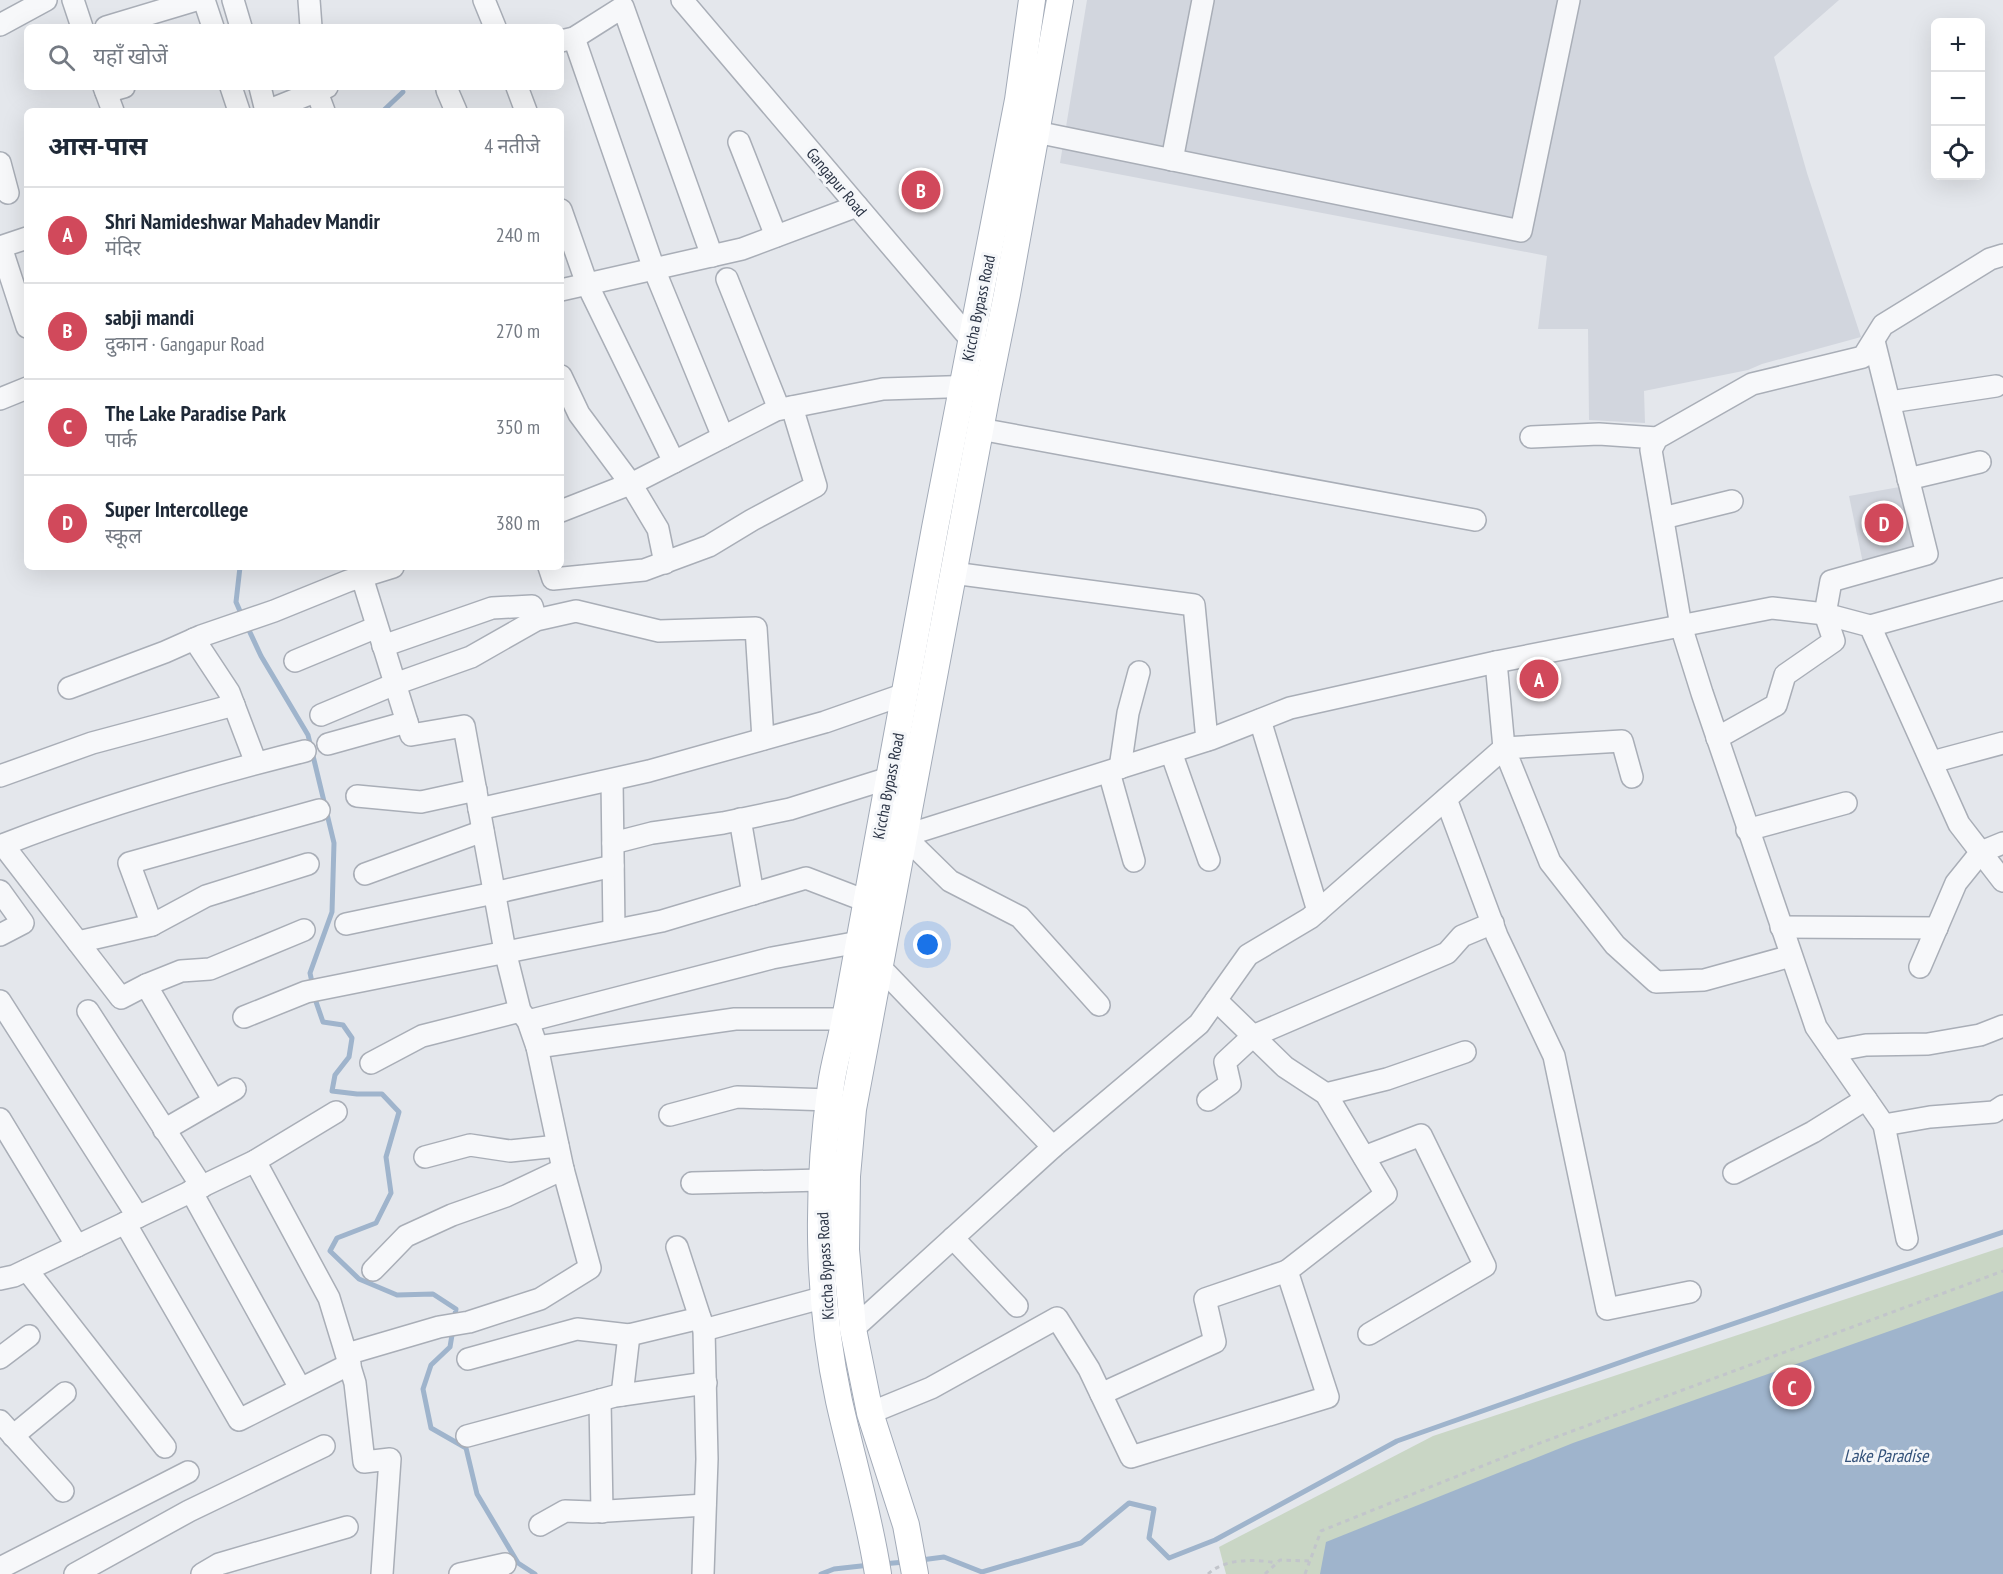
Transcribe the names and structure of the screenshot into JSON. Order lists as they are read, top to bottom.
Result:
{
  "streets": {
    "main road": ["Kiccha Bypass Road"],
    "street": ["Gangapur Road"]
  },
  "crossings": [
    ["Gangapur Road", "Kiccha Bypass Road"]
  ],
  "water": ["Lake Paradise"],
  "page": {
    "map_buttons": ["+", "−"],
    "search": "यहाँ खोजें",
    "heading": ["आस-पास", "4 नतीजे"],
    "pins": [
      "B",
      "D",
      "A",
      "C"
    ],
    "list": [
      {
        "mark": "A",
        "name": "Shri Namideshwar Mahadev Mandir",
        "note": "मंदिर",
        "value": "240 m"
      },
      {
        "mark": "B",
        "name": "sabji mandi",
        "note": "दुकान · Gangapur Road",
        "value": "270 m"
      },
      {
        "mark": "C",
        "name": "The Lake Paradise Park",
        "note": "पार्क",
        "value": "350 m"
      },
      {
        "mark": "D",
        "name": "Super Intercollege",
        "note": "स्कूल",
        "value": "380 m"
      }
    ]
  }
}
